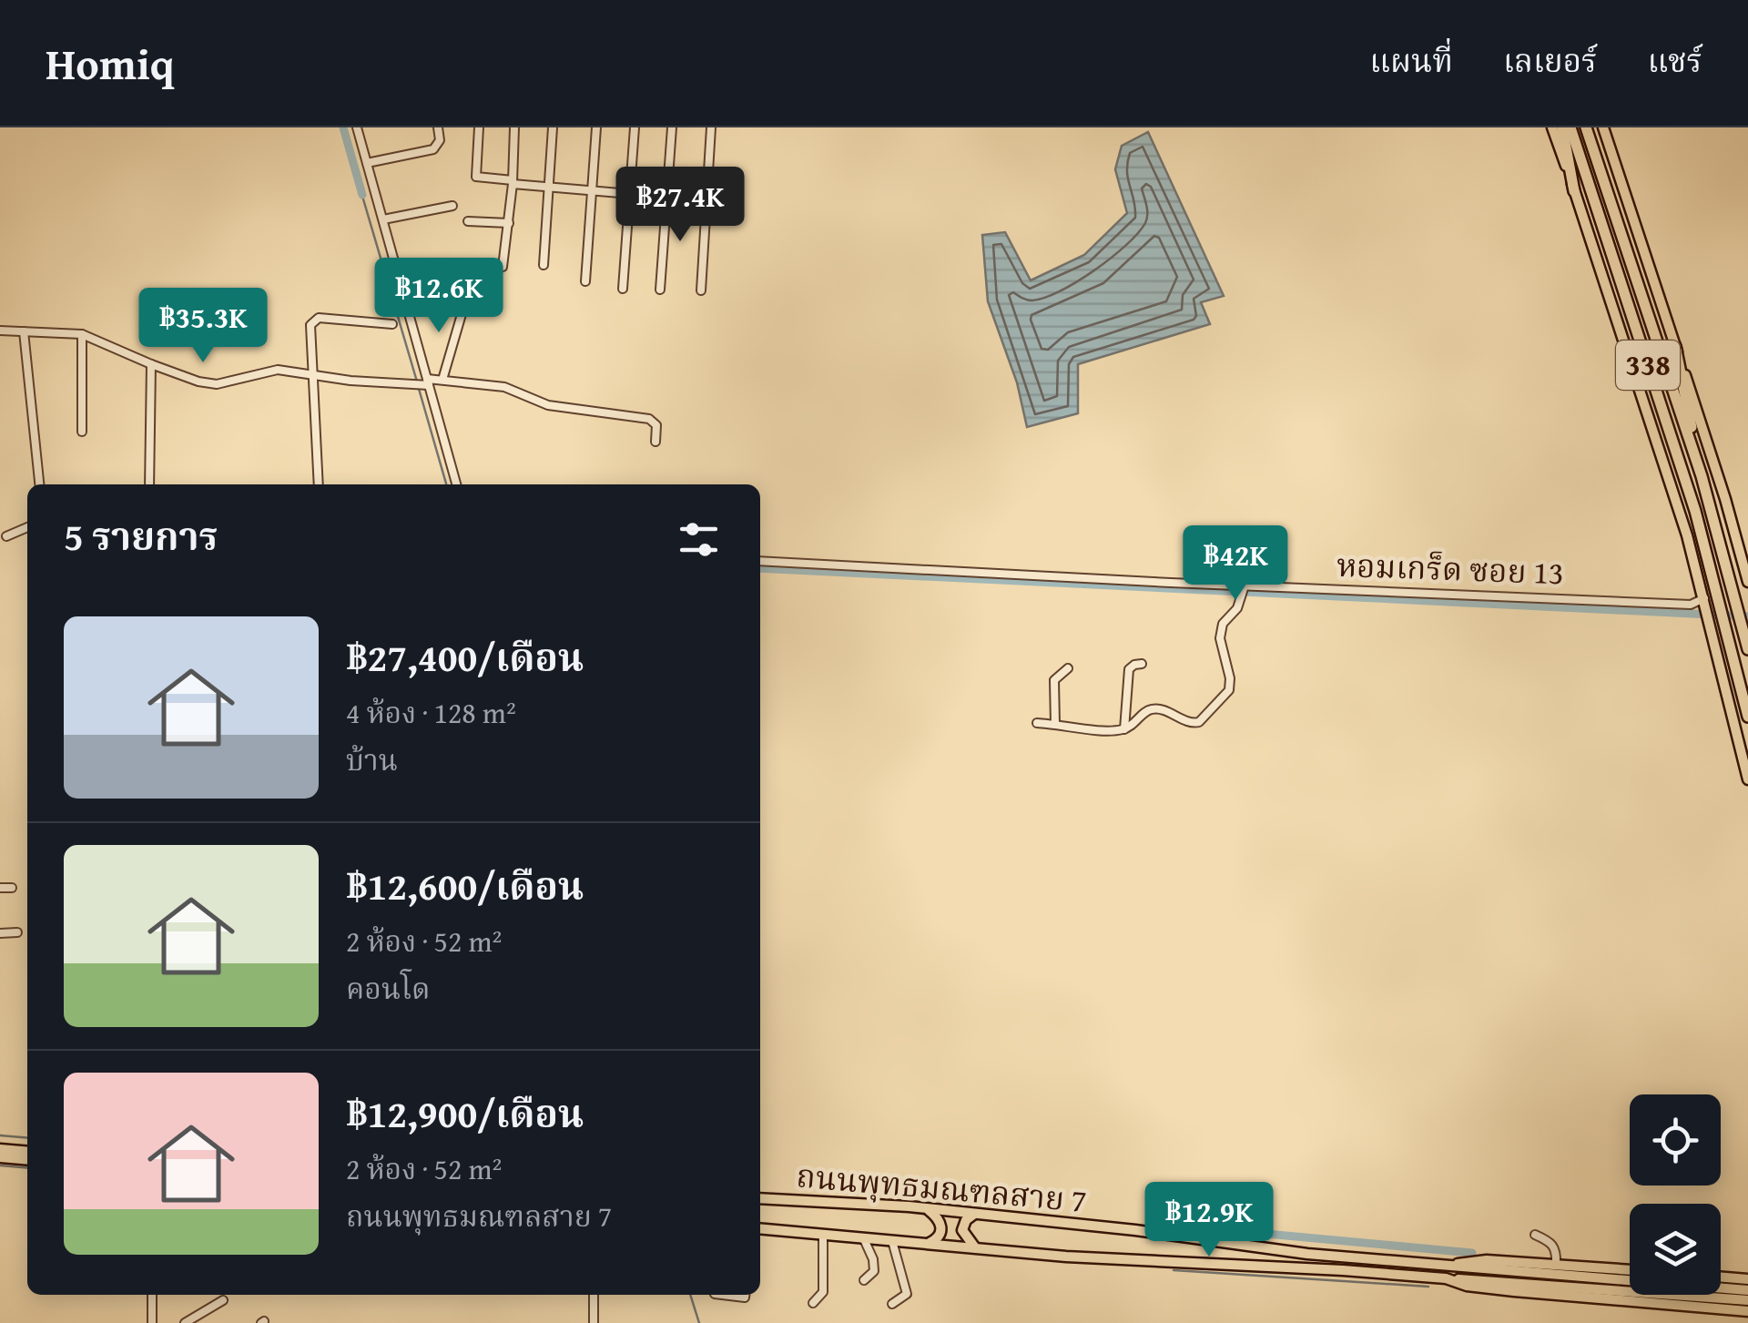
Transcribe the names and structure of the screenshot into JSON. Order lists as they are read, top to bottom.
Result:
{
  "streets": {
    "highway": ["338"],
    "main road": ["ถนนพุทธมณฑลสาย 7"],
    "street": ["หอมเกร็ด ซอย 13"]
  },
  "page": {
    "header": "Homiq",
    "nav": ["แผนที่", "เลเยอร์", "แชร์"],
    "price": [
      "฿27.4K",
      "฿12.6K",
      "฿35.3K",
      "฿42K",
      "฿12.9K"
    ],
    "heading": "5 รายการ",
    "list": [
      {
        "name": "฿27,400/เดือน",
        "note": "4 ห้อง · 128 m² · บ้าน"
      },
      {
        "name": "฿12,600/เดือน",
        "note": "2 ห้อง · 52 m² · คอนโด"
      },
      {
        "name": "฿12,900/เดือน",
        "note": "2 ห้อง · 52 m² · ถนนพุทธมณฑลสาย 7"
      }
    ]
  }
}
